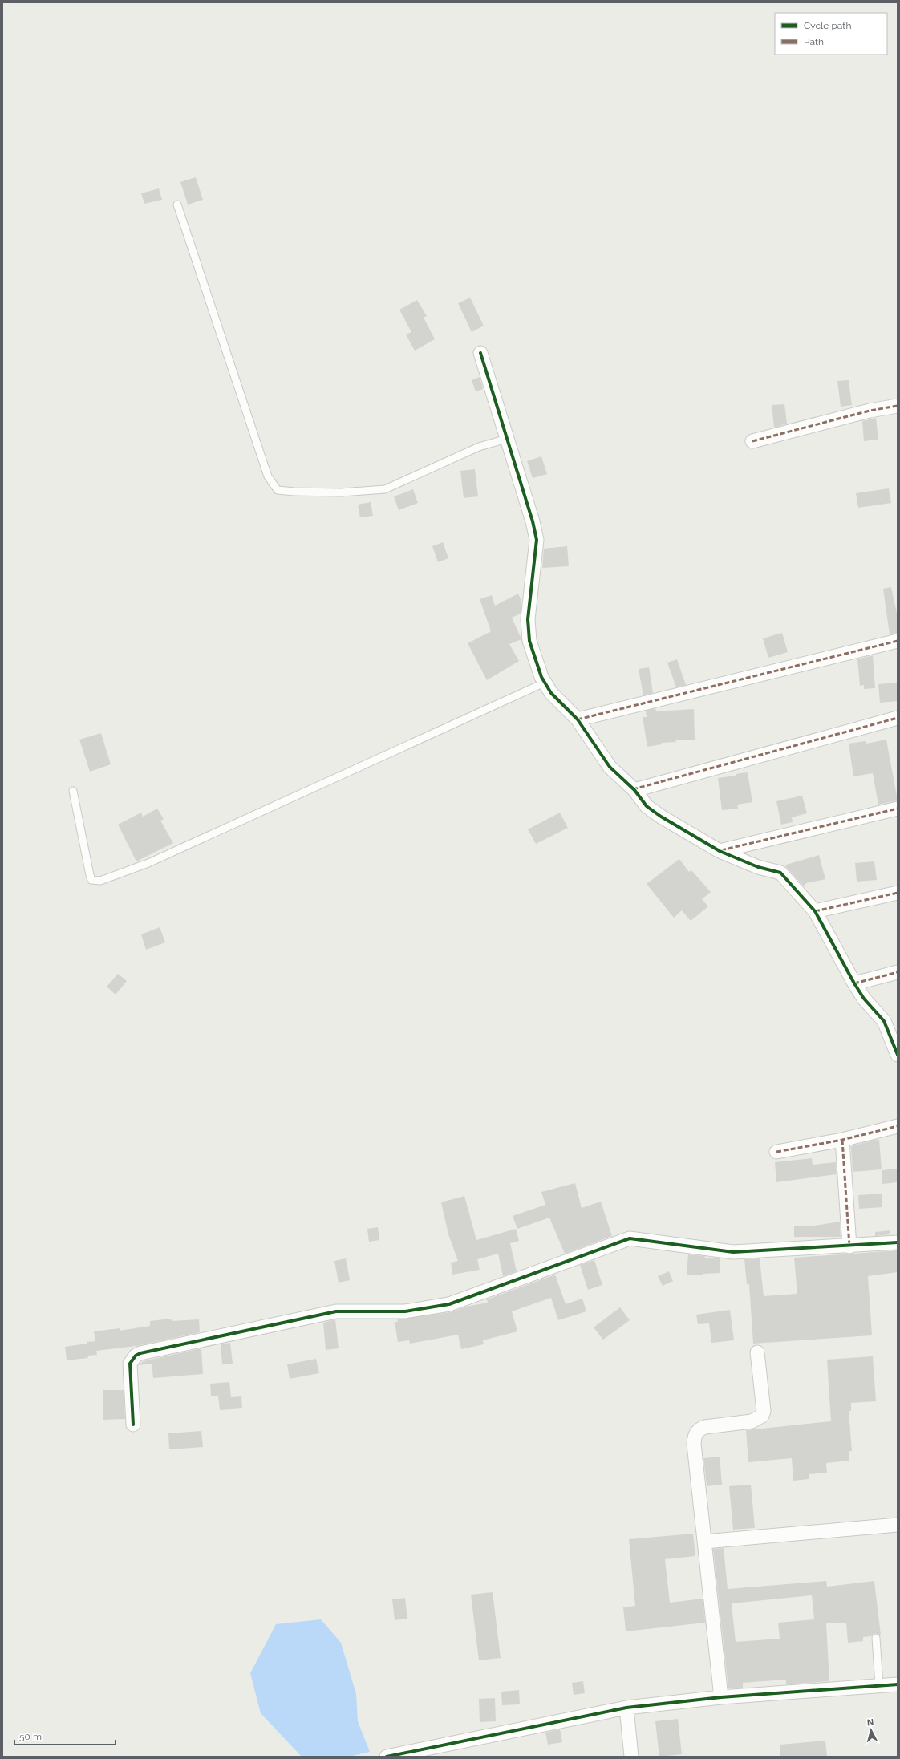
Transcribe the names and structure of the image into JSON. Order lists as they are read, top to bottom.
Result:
{
  "legend": ["Cycle path", "Path"],
  "scale_bar": "50 m",
  "north": "top"
}
